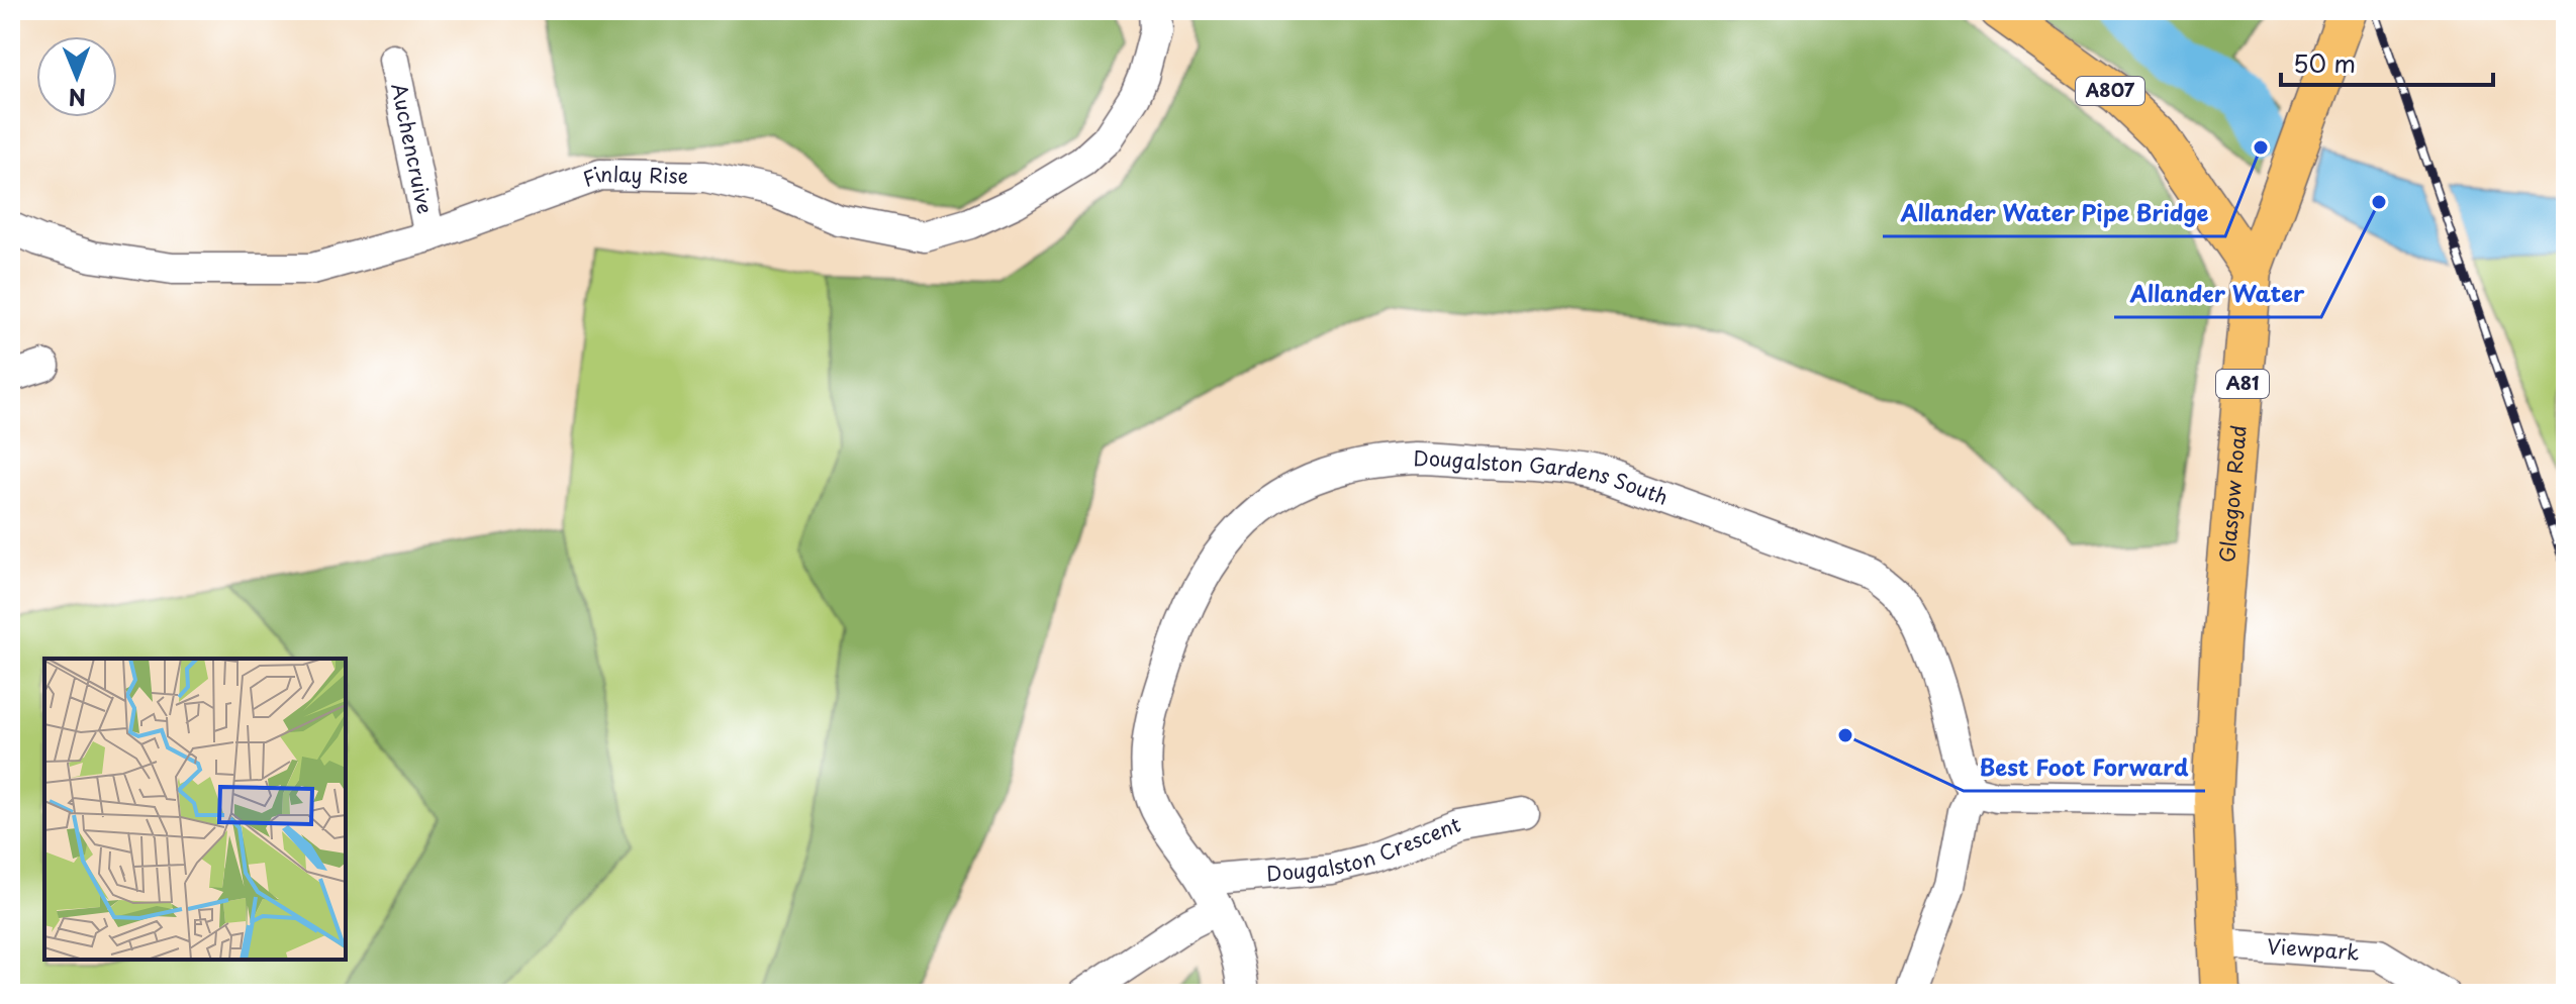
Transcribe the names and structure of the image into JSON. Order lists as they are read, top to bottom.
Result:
{
  "streets": {
    "main road": ["A807", "A81", "Glasgow Road"],
    "street": [
      "Auchencruive",
      "Finlay Rise",
      "Dougalston Gardens South",
      "Dougalston Crescent",
      "Viewpark"
    ]
  },
  "crossings": [
    ["A807", "Glasgow Road"],
    ["Auchencruive", "Finlay Rise"],
    ["Dougalston Gardens South", "Dougalston Crescent"],
    ["Glasgow Road", "Viewpark"]
  ],
  "places": ["Allander Water Pipe Bridge", "Allander Water", "Best Foot Forward"],
  "scale_bar": "50 m",
  "north": "bottom"
}
